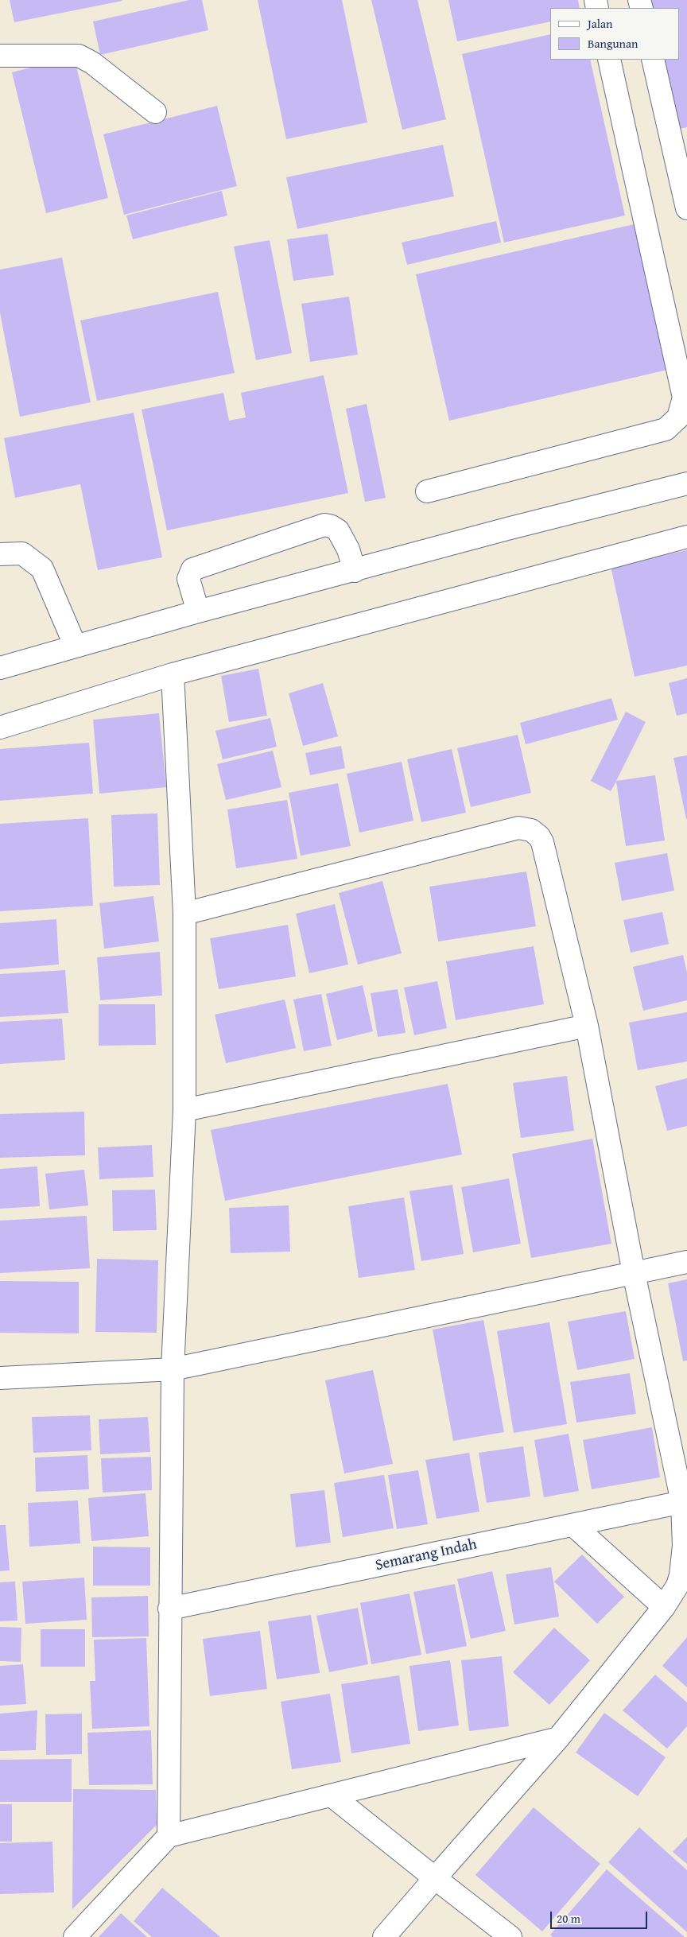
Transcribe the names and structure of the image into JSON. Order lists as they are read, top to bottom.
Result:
{
  "streets": {
    "street": ["Semarang Indah"]
  },
  "legend": ["Jalan", "Bangunan"],
  "scale_bar": "20 m"
}
